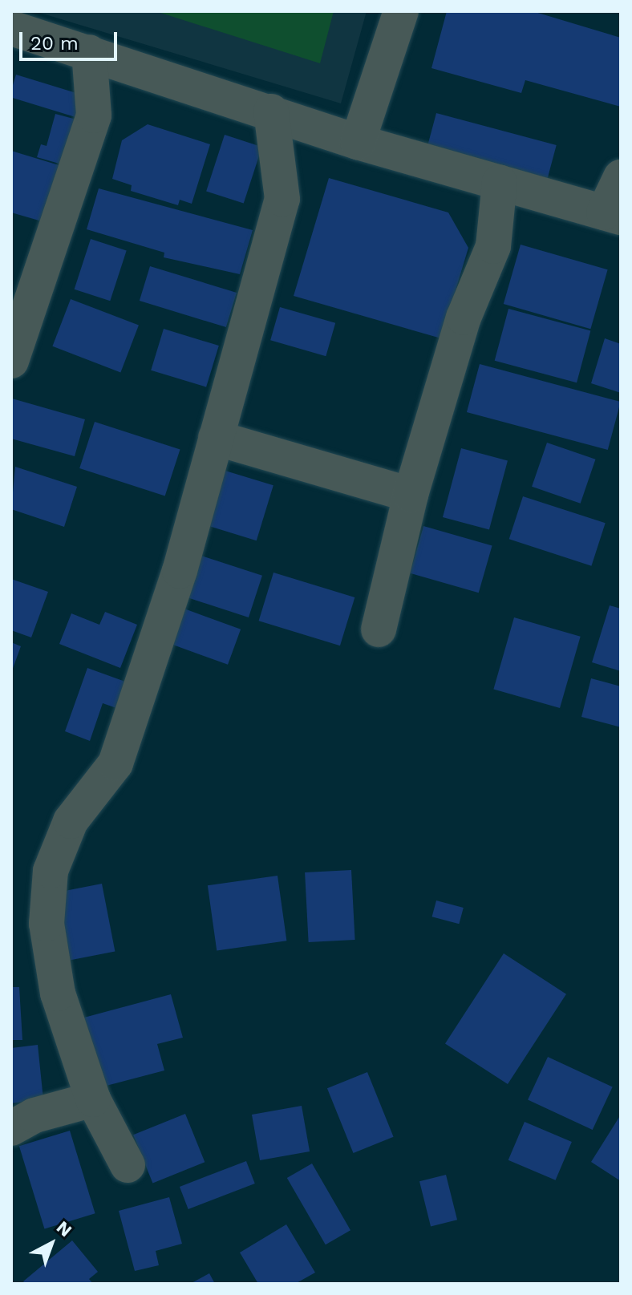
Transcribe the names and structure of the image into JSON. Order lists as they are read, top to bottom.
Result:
{
  "scale_bar": "20 m",
  "north": "top right"
}
